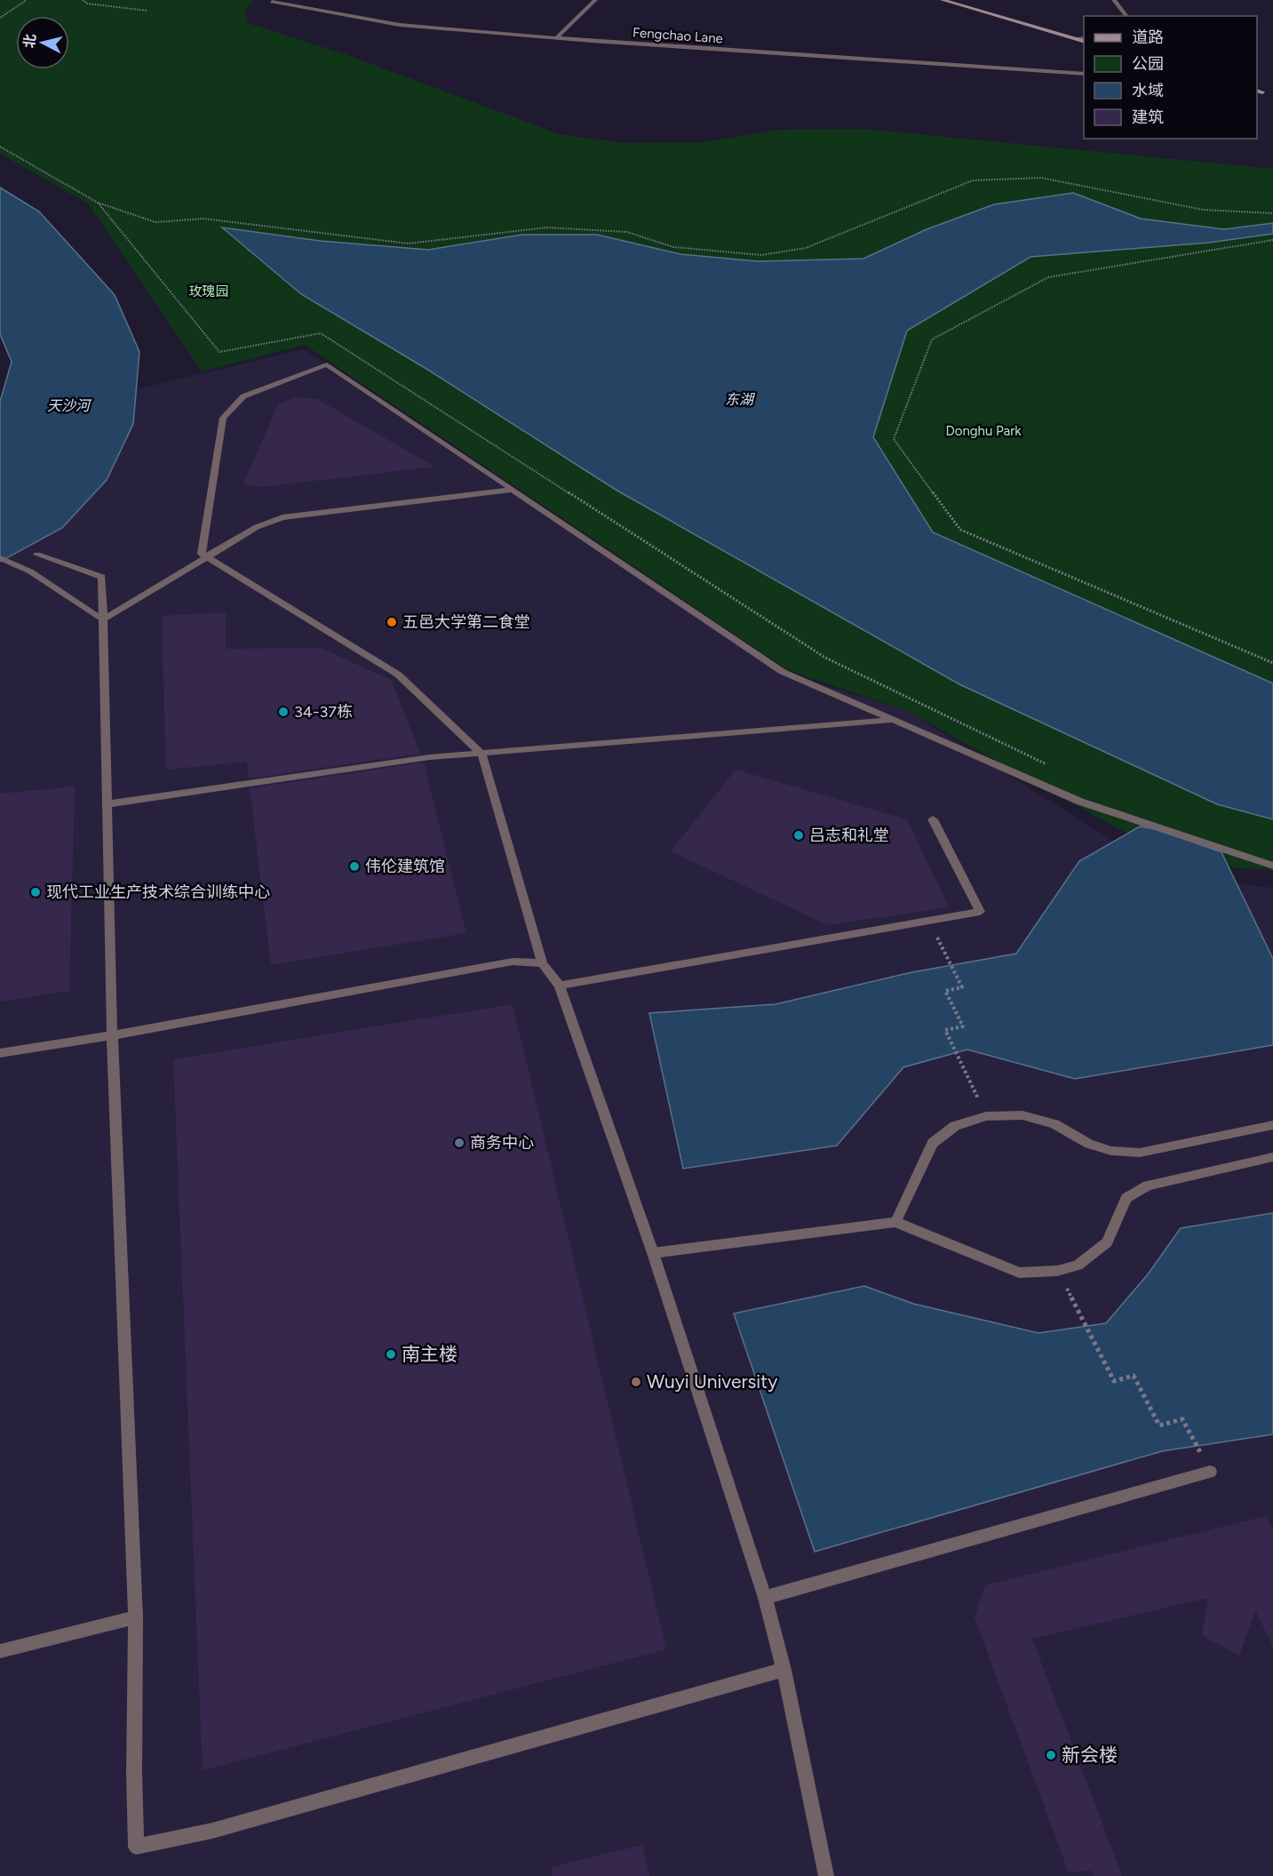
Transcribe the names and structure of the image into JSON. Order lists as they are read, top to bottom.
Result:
{
  "streets": {
    "street": ["Fengchao Lane"]
  },
  "water": ["东湖", "天沙河"],
  "parks": ["玫瑰园", "Donghu Park"],
  "places": [
    "五邑大学第二食堂",
    "34-37栋",
    "吕志和礼堂",
    "伟伦建筑馆",
    "现代工业生产技术综合训练中心",
    "商务中心",
    "南主楼",
    "Wuyi University",
    "新会楼"
  ],
  "legend": [
    "道路",
    "公园",
    "水域",
    "建筑"
  ],
  "north": "left"
}
